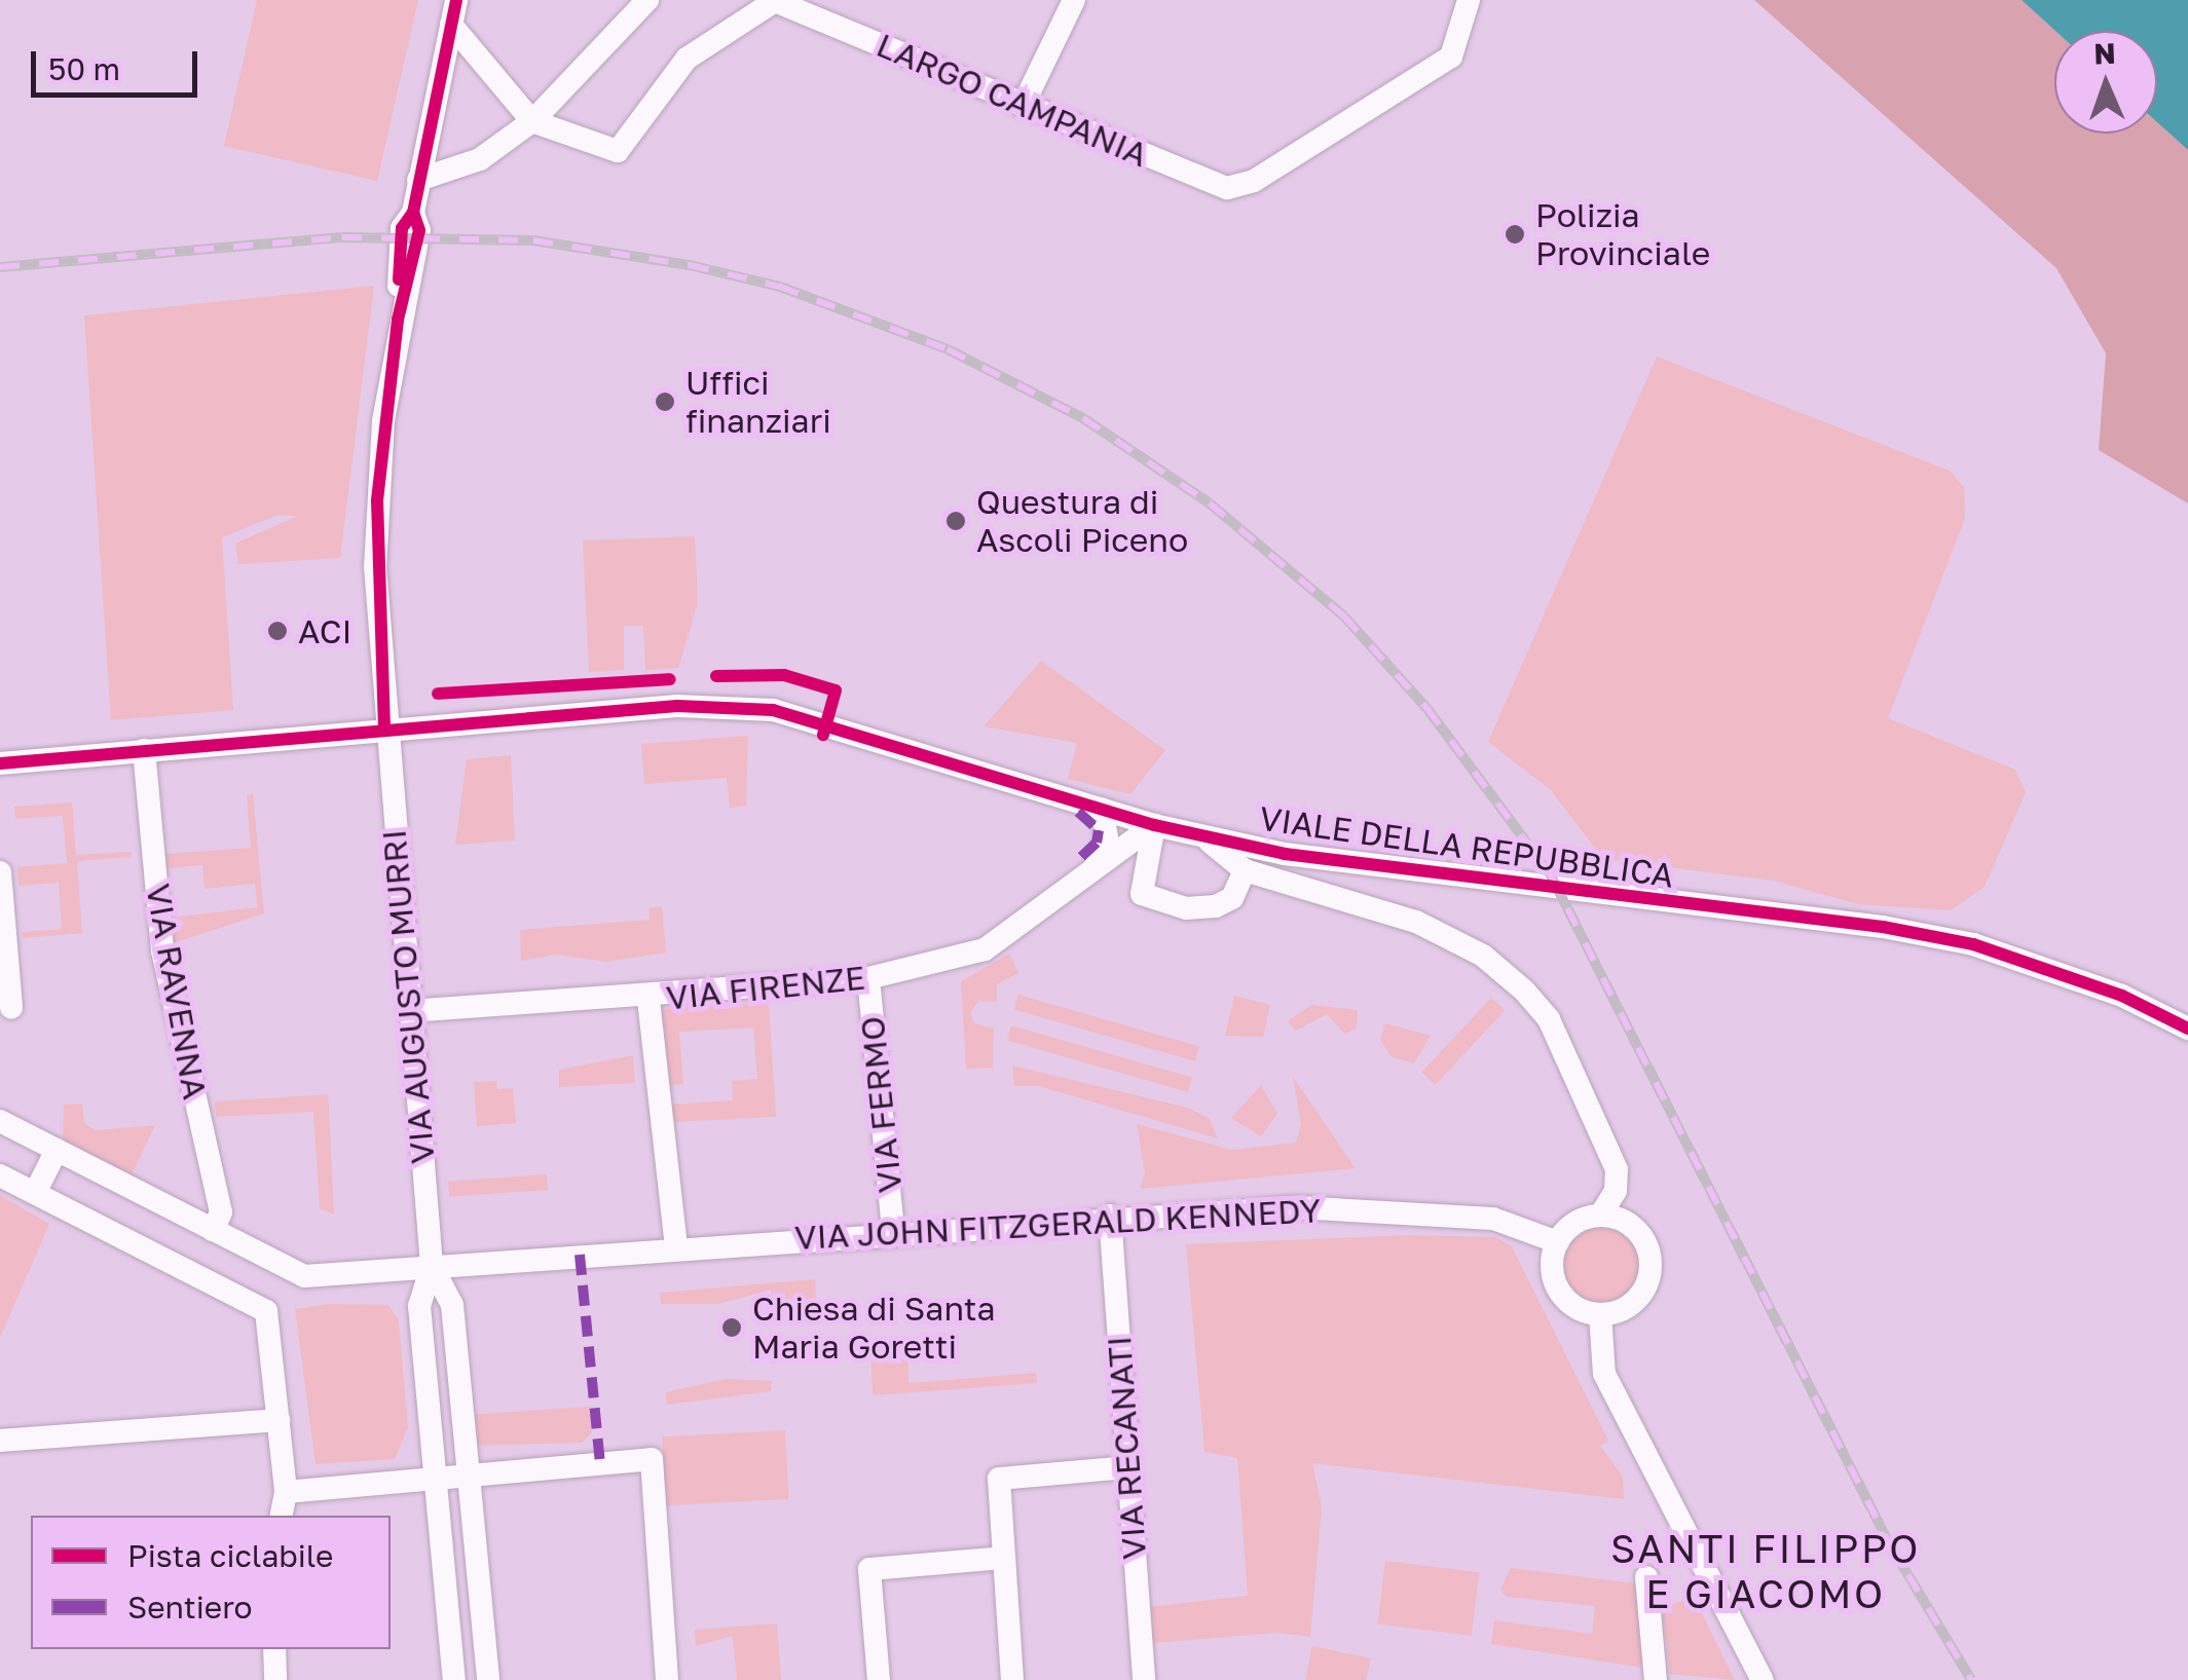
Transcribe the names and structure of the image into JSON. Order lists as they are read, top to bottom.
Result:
{
  "streets": {
    "street": [
      "LARGO CAMPANIA",
      "VIALE DELLA REPUBBLICA",
      "VIA FIRENZE",
      "VIA RAVENNA",
      "VIA AUGUSTO MURRI",
      "VIA FERMO",
      "VIA JOHN FITZGERALD KENNEDY",
      "VIA RECANATI"
    ]
  },
  "crossings": [
    ["VIALE DELLA REPUBBLICA", "VIA FIRENZE"],
    ["VIALE DELLA REPUBBLICA", "VIA RAVENNA"],
    ["VIALE DELLA REPUBBLICA", "VIA AUGUSTO MURRI"],
    ["VIA FIRENZE", "VIA AUGUSTO MURRI"],
    ["VIA FIRENZE", "VIA FERMO"],
    ["VIA RAVENNA", "VIA JOHN FITZGERALD KENNEDY"],
    ["VIA AUGUSTO MURRI", "VIA JOHN FITZGERALD KENNEDY"],
    ["VIA FERMO", "VIA JOHN FITZGERALD KENNEDY"],
    ["VIA JOHN FITZGERALD KENNEDY", "VIA RECANATI"]
  ],
  "districts": ["SANTI FILIPPO E GIACOMO"],
  "places": [
    "Polizia Provinciale",
    "Uffici finanziari",
    "Questura di Ascoli Piceno",
    "ACI",
    "Chiesa di Santa Maria Goretti"
  ],
  "legend": ["Pista ciclabile", "Sentiero"],
  "scale_bar": "50 m",
  "north": "top"
}
